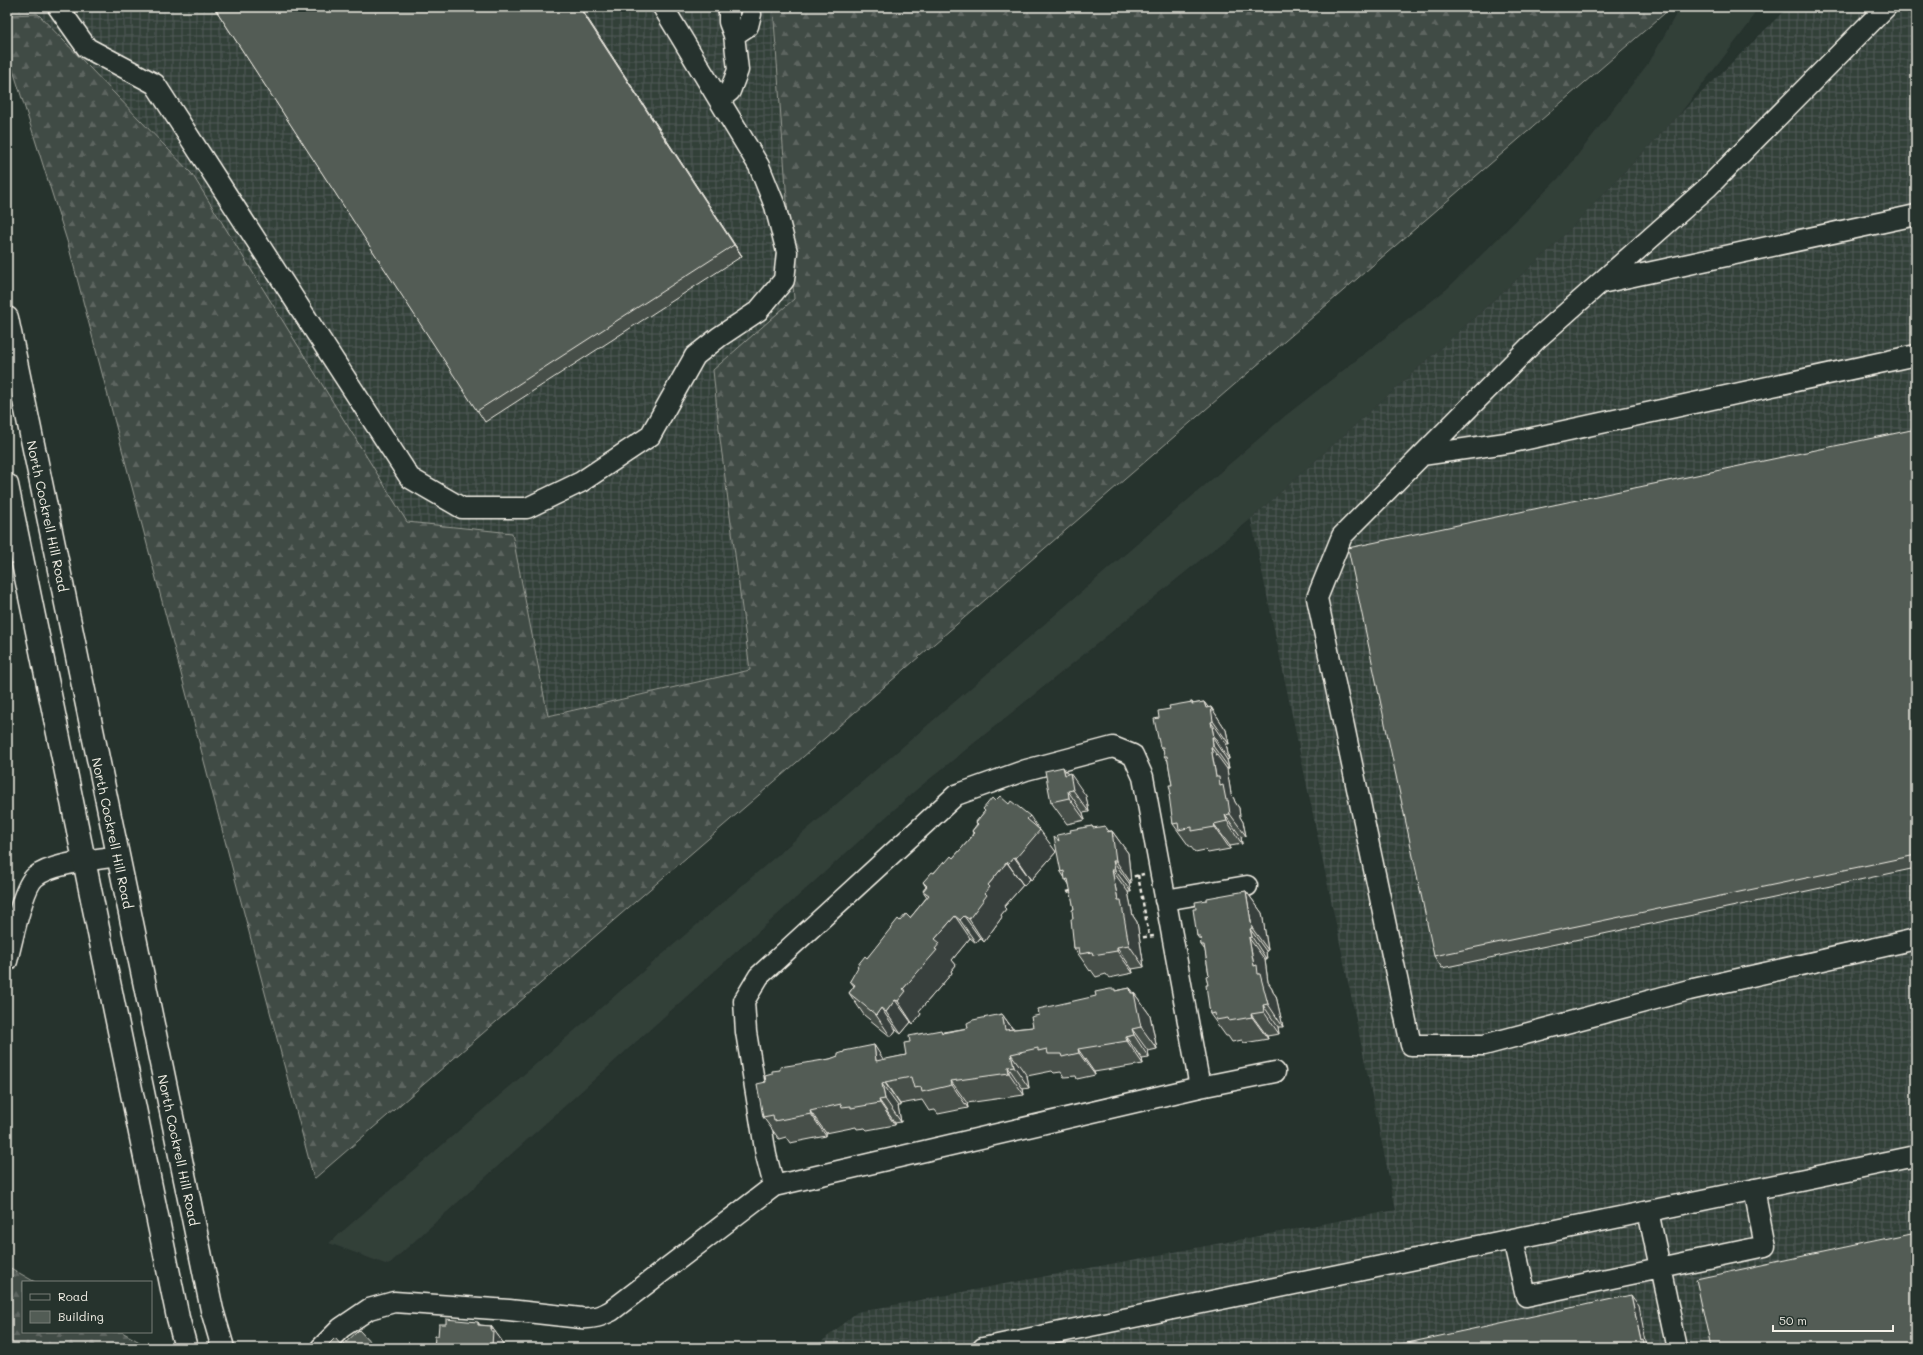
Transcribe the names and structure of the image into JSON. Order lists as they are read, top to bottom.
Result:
{
  "streets": {
    "main road": ["North Cockrell Hill Road"]
  },
  "legend": ["Road", "Building"],
  "scale_bar": "50 m"
}
